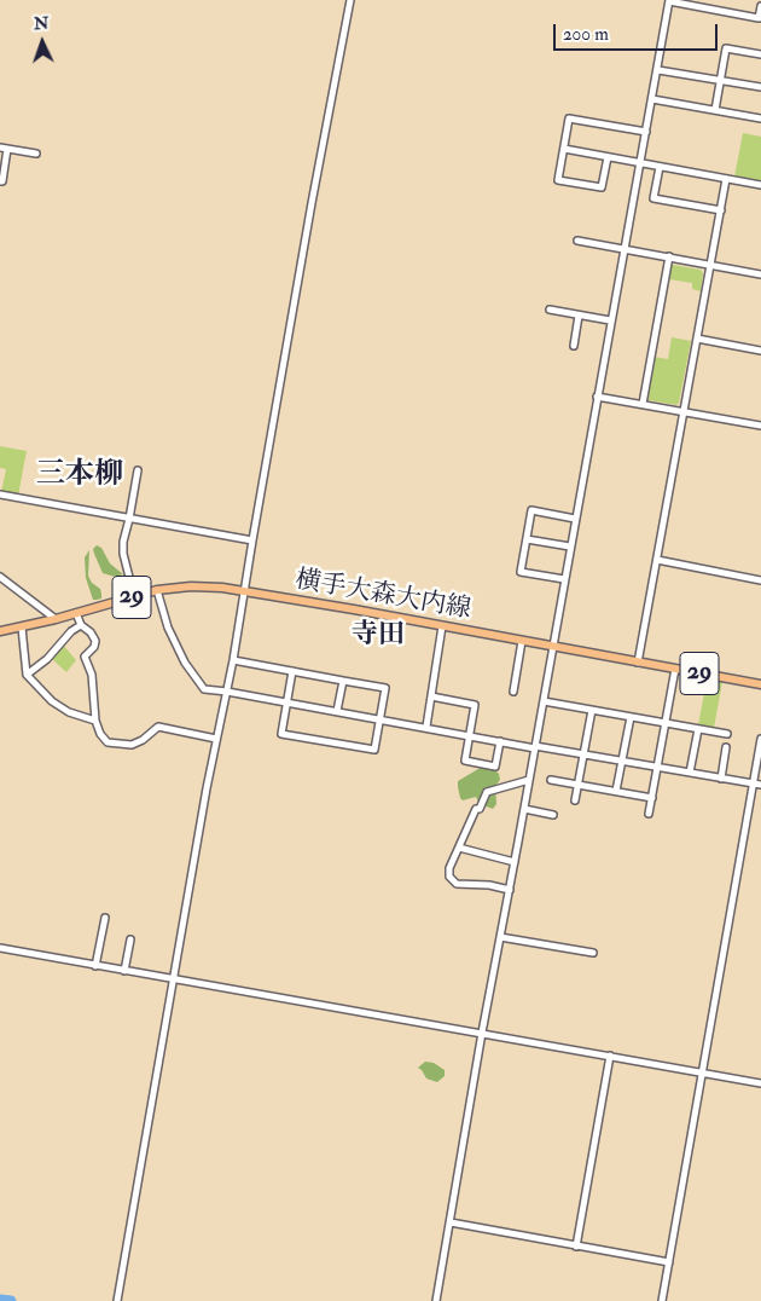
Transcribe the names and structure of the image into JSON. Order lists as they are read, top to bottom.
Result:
{
  "streets": {
    "main road": ["横手大森大内線", "29"]
  },
  "districts": ["三本柳", "寺田"],
  "scale_bar": "200 m",
  "north": "top"
}
